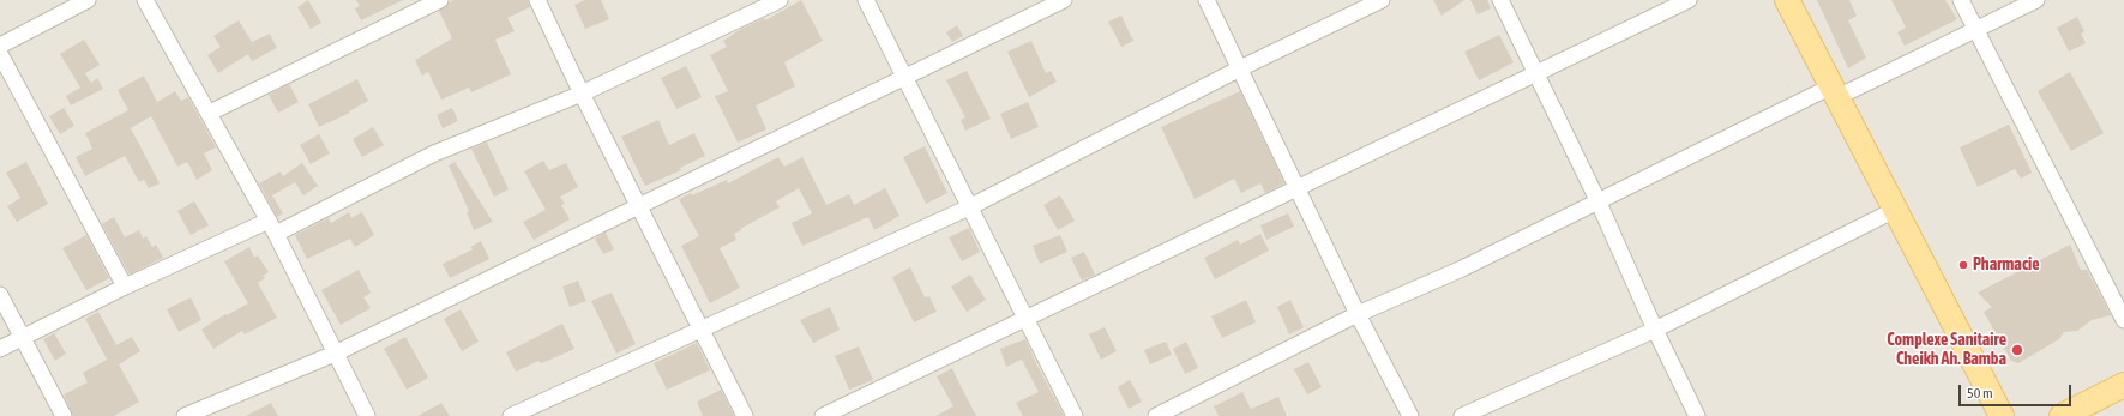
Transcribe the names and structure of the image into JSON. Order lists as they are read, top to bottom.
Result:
{
  "places": ["Pharmacie", "Complexe Sanitaire Cheikh Ah. Bamba"],
  "scale_bar": "50 m"
}
